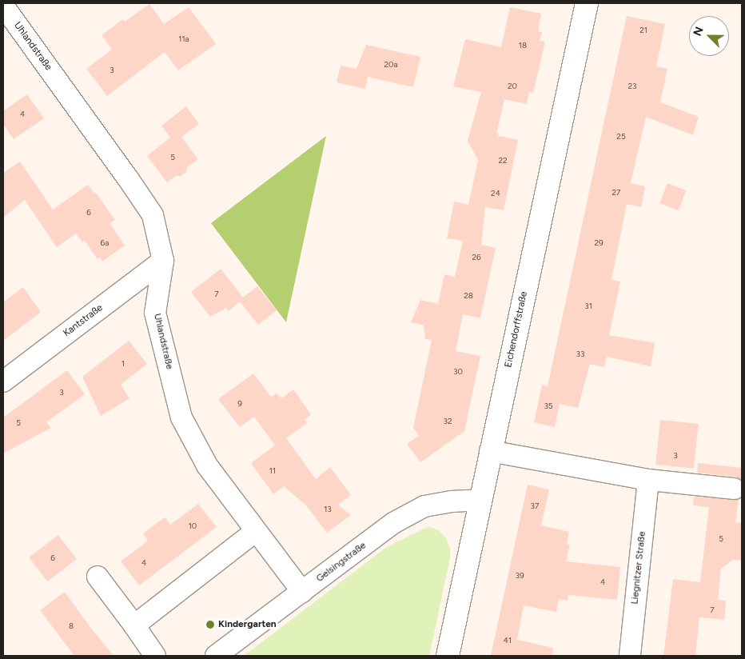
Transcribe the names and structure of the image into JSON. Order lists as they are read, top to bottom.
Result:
{
  "streets": {
    "street": [
      "Uhlandstraße",
      "Kantstraße",
      "Eichendorffstraße",
      "Gelsingstraße",
      "Liegnitzer Straße"
    ]
  },
  "crossings": [
    ["Uhlandstraße", "Kantstraße"],
    ["Uhlandstraße", "Gelsingstraße"],
    ["Eichendorffstraße", "Gelsingstraße"]
  ],
  "places": ["Kindergarten"],
  "house_numbers": [
    "21",
    "11a",
    "18",
    "20a",
    "3",
    "20",
    "23",
    "4",
    "25",
    "5",
    "22",
    "27",
    "24",
    "6",
    "6a",
    "29",
    "26",
    "7",
    "28",
    "31",
    "33",
    "1",
    "30",
    "3",
    "9",
    "35",
    "32",
    "5",
    "3",
    "11",
    "37",
    "13",
    "10",
    "5",
    "6",
    "4",
    "39",
    "4",
    "7",
    "8",
    "41"
  ],
  "north": "top left"
}
